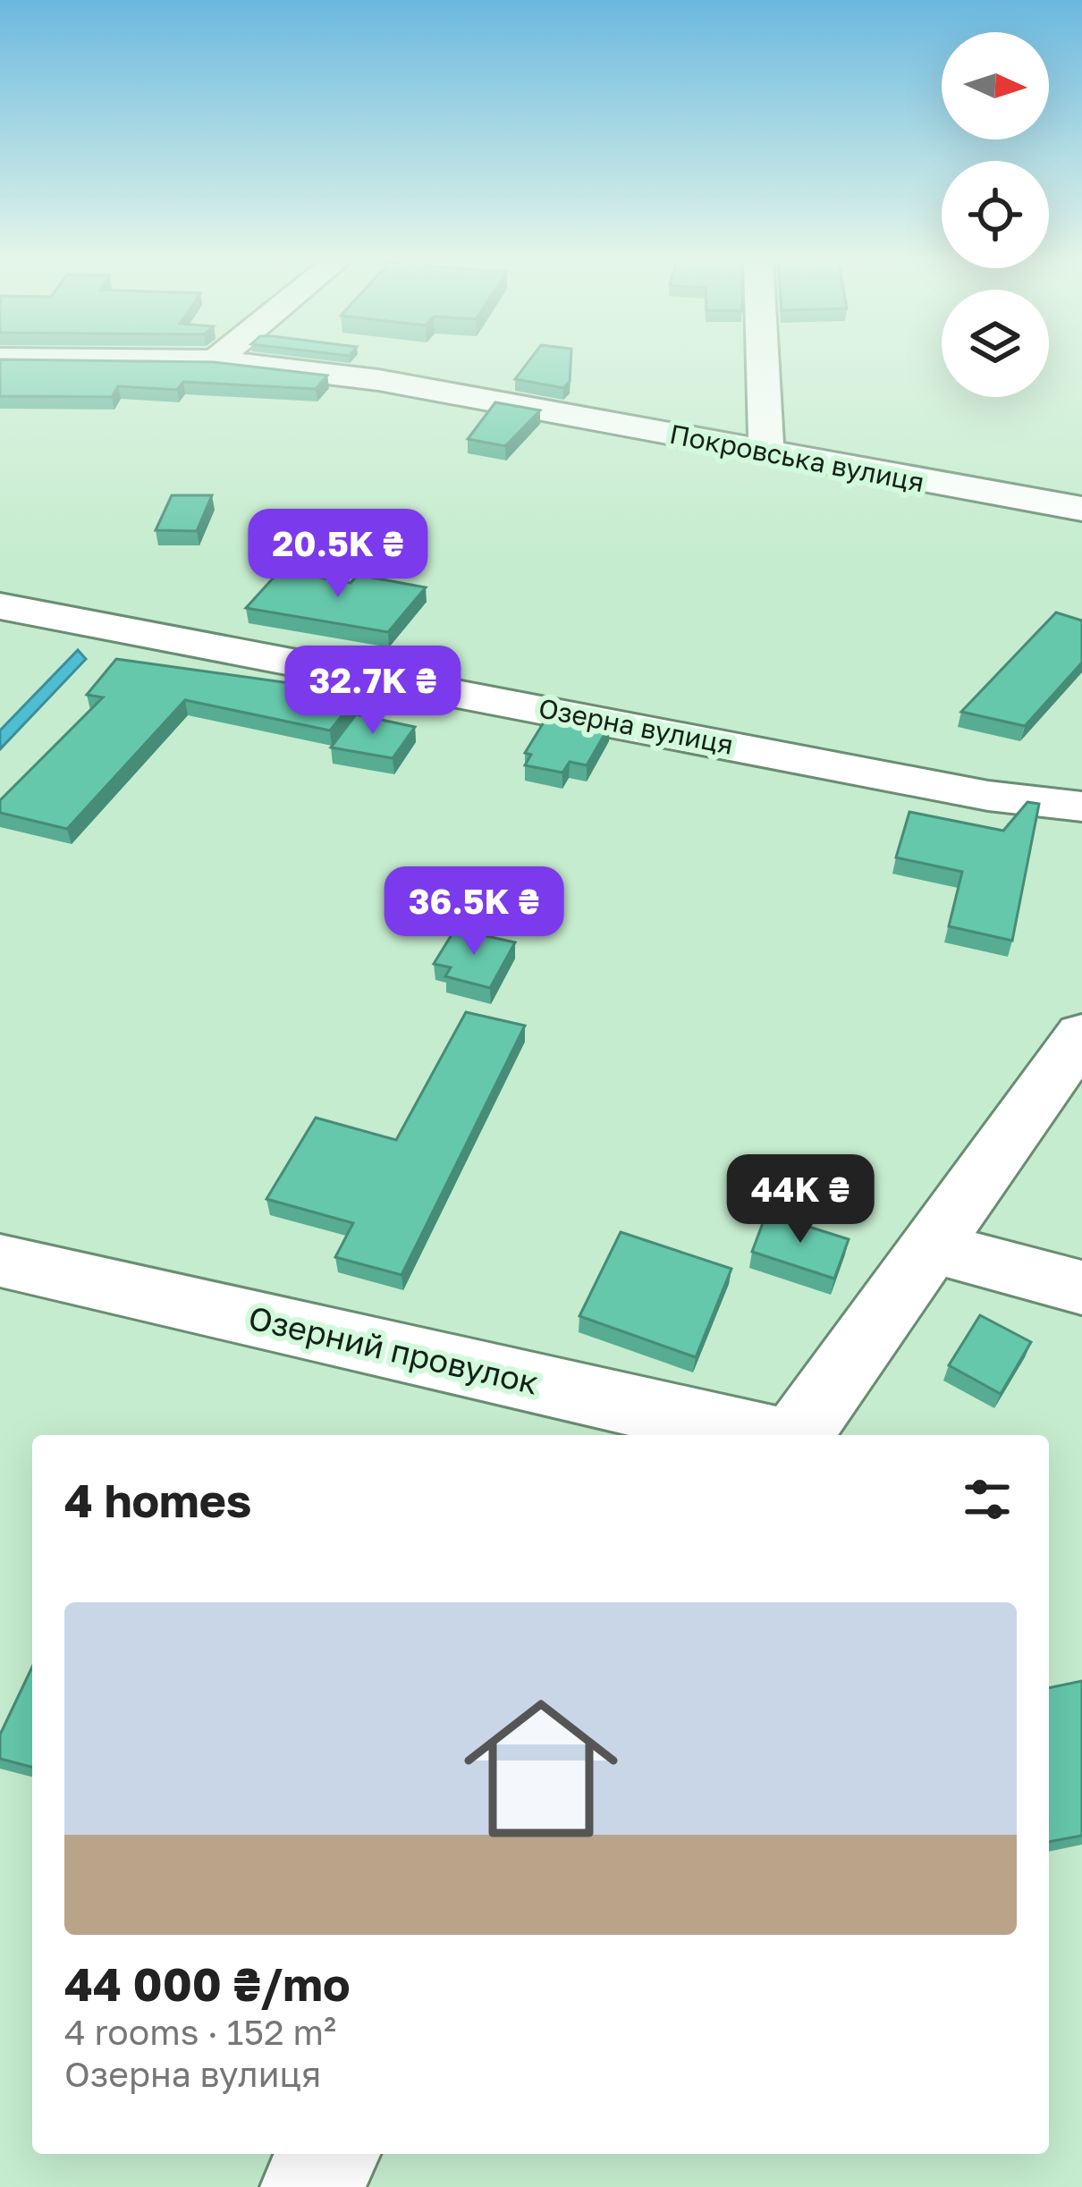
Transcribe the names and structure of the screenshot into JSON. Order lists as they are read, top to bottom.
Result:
{
  "streets": {
    "street": ["Покровська вулиця", "Озерна вулиця", "Озерний провулок"]
  },
  "north": "right",
  "page": {
    "price": [
      "20.5K ₴",
      "32.7K ₴",
      "36.5K ₴",
      "44K ₴"
    ],
    "heading": "4 homes",
    "list": [
      {
        "name": "44 000 ₴/mo",
        "note": "4 rooms · 152 m² · Озерна вулиця"
      }
    ]
  }
}
